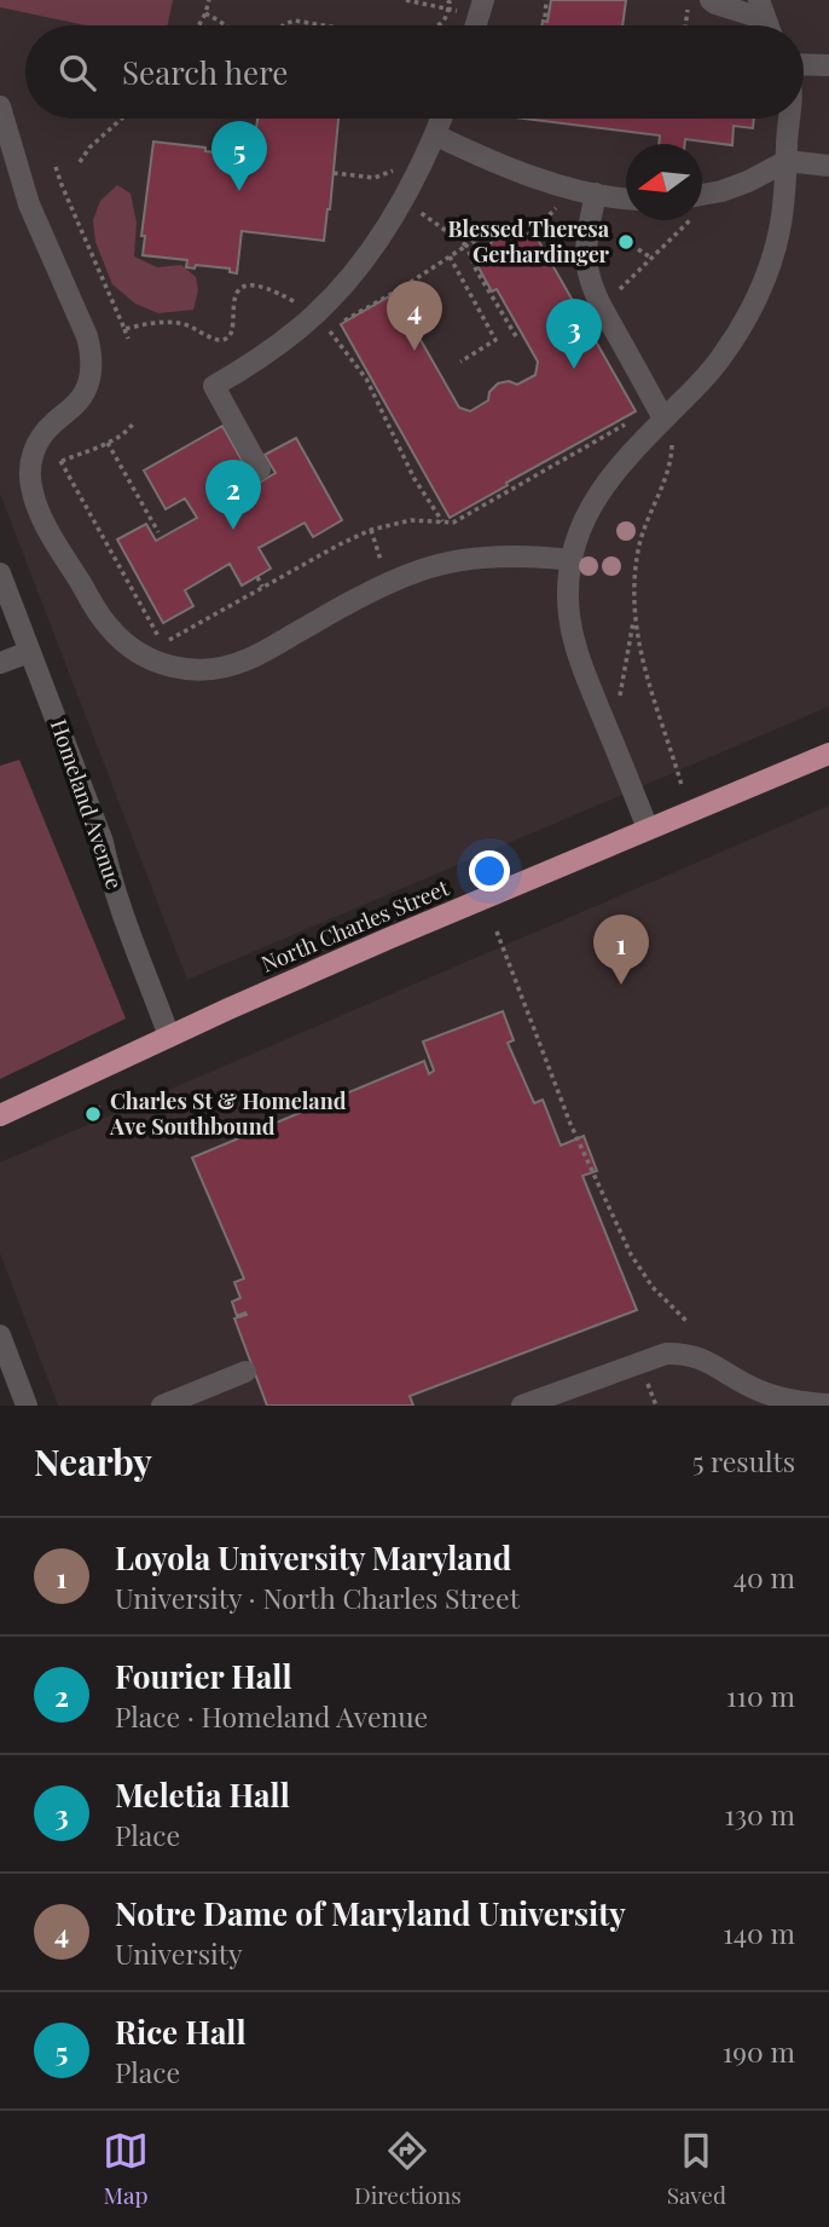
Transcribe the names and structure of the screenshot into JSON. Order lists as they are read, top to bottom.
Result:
{
  "streets": {
    "main road": ["North Charles Street"],
    "street": ["Homeland Avenue"]
  },
  "crossings": [
    ["Homeland Avenue", "North Charles Street"]
  ],
  "places": ["Blessed Theresa Gerhardinger", "Charles St & Homeland Ave Southbound"],
  "north": "left",
  "page": {
    "search": "Search here",
    "pins": [
      "5",
      "4",
      "3",
      "2",
      "1"
    ],
    "heading": ["Nearby", "5 results"],
    "list": [
      {
        "mark": "1",
        "name": "Loyola University Maryland",
        "note": "University · North Charles Street",
        "value": "40 m"
      },
      {
        "mark": "2",
        "name": "Fourier Hall",
        "note": "Place · Homeland Avenue",
        "value": "110 m"
      },
      {
        "mark": "3",
        "name": "Meletia Hall",
        "note": "Place",
        "value": "130 m"
      },
      {
        "mark": "4",
        "name": "Notre Dame of Maryland University",
        "note": "University",
        "value": "140 m"
      },
      {
        "mark": "5",
        "name": "Rice Hall",
        "note": "Place",
        "value": "190 m"
      }
    ],
    "nav": ["Map", "Directions", "Saved"]
  }
}
